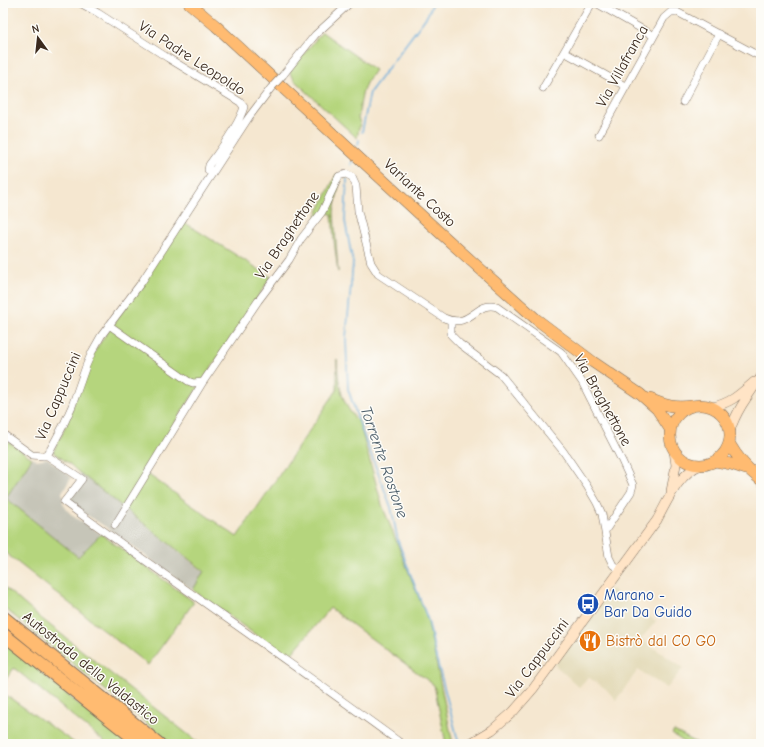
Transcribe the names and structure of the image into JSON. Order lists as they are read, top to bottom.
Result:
{
  "streets": {
    "highway": ["Autostrada della Valdastico"],
    "main road": ["Variante Costo", "Via Cappuccini"],
    "street": ["Via Padre Leopoldo", "Via Villafranca", "Via Braghettone"]
  },
  "crossings": [
    ["Via Padre Leopoldo", "Via Cappuccini"]
  ],
  "water": ["Torrente Rostone"],
  "places": {
    "bus stop": ["Marano - Bar Da Guido"],
    "restaurant": ["Bistrò dal CO GO"]
  },
  "north": "top"
}
